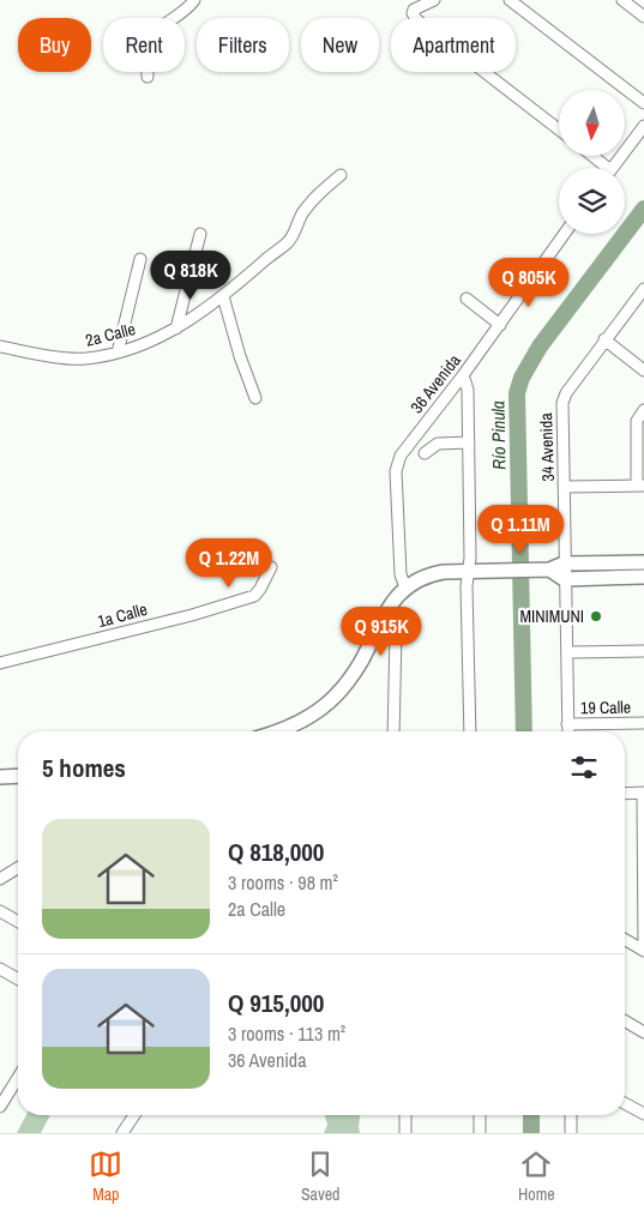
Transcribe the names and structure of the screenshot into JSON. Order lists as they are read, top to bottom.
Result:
{
  "streets": {
    "street": [
      "2a Calle",
      "36 Avenida",
      "34 Avenida",
      "1a Calle",
      "19 Calle"
    ]
  },
  "crossings": [
    ["34 Avenida", "19 Calle"]
  ],
  "water": ["Río Pinula"],
  "places": ["MINIMUNI"],
  "north": "bottom",
  "page": {
    "chip": [
      "Buy",
      "Rent",
      "Filters",
      "New",
      "Apartment"
    ],
    "price": [
      "Q 818K",
      "Q 805K",
      "Q 1.11M",
      "Q 1.22M",
      "Q 915K"
    ],
    "heading": "5 homes",
    "list": [
      {
        "name": "Q 818,000",
        "note": "3 rooms · 98 m² · 2a Calle"
      },
      {
        "name": "Q 915,000",
        "note": "3 rooms · 113 m² · 36 Avenida"
      }
    ],
    "tabs": ["Map", "Saved", "Home"]
  }
}
